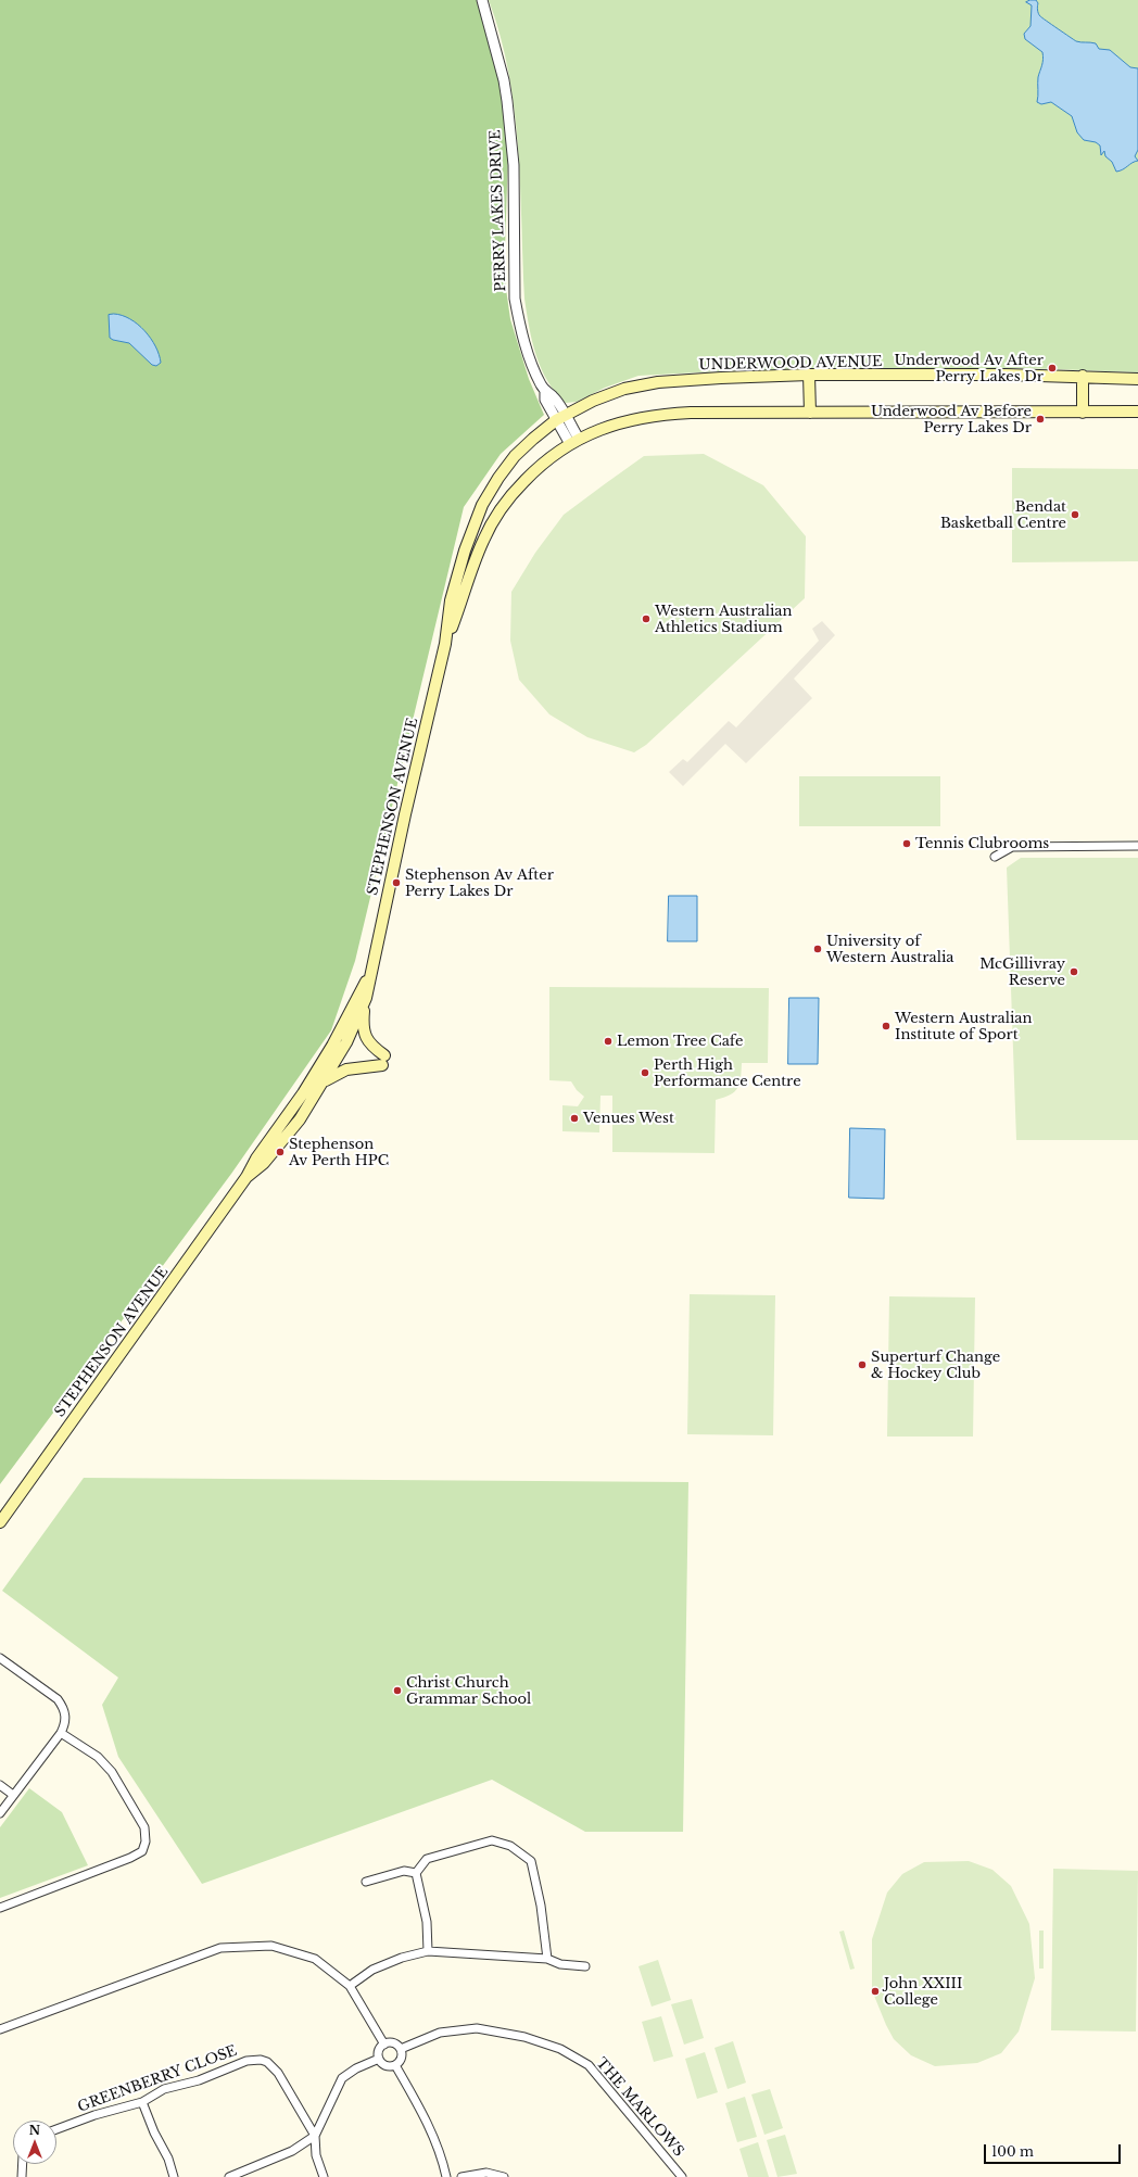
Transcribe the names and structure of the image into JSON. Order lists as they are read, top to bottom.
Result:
{
  "streets": {
    "main road": ["UNDERWOOD AVENUE", "STEPHENSON AVENUE"],
    "street": ["PERRY LAKES DRIVE", "GREENBERRY CLOSE", "THE MARLOWS"]
  },
  "crossings": [
    ["PERRY LAKES DRIVE", "UNDERWOOD AVENUE"],
    ["PERRY LAKES DRIVE", "STEPHENSON AVENUE"],
    ["UNDERWOOD AVENUE", "STEPHENSON AVENUE"]
  ],
  "places": [
    "Underwood Av After Perry Lakes Dr",
    "Underwood Av Before Perry Lakes Dr",
    "Bendat Basketball Centre",
    "Western Australian Athletics Stadium",
    "Tennis Clubrooms",
    "Stephenson Av After Perry Lakes Dr",
    "University of Western Australia",
    "McGillivray Reserve",
    "Western Australian Institute of Sport",
    "Lemon Tree Cafe",
    "Perth High Performance Centre",
    "Venues West",
    "Stephenson Av Perth HPC",
    "Superturf Change & Hockey Club",
    "Christ Church Grammar School",
    "John XXIII College"
  ],
  "scale_bar": "100 m",
  "north": "top"
}
